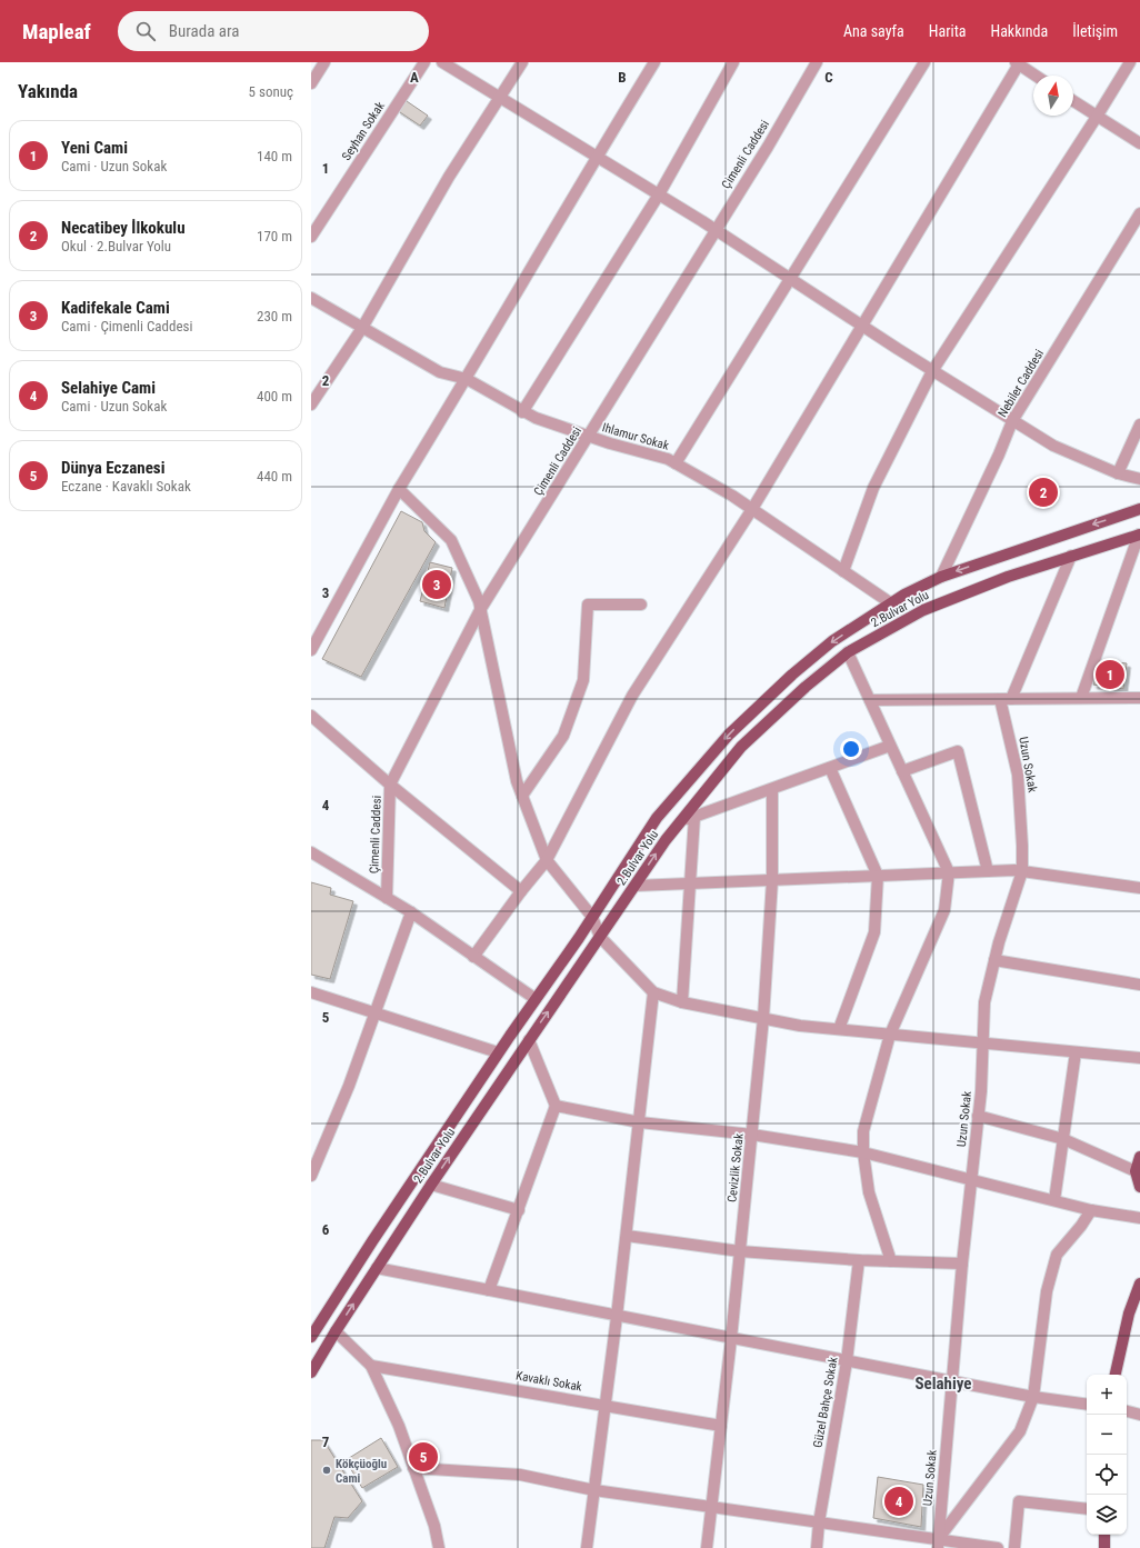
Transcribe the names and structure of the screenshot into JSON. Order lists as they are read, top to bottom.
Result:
{
  "streets": {
    "main road": ["2.Bulvar Yolu"],
    "street": [
      "Seyhan Sokak",
      "Çimenli Caddesi",
      "Nebiler Caddesi",
      "Ihlamur Sokak",
      "Uzun Sokak",
      "Cevizlik Sokak",
      "Kavaklı Sokak",
      "Güzel Bahçe Sokak"
    ]
  },
  "crossings": [
    ["Çimenli Caddesi", "Ihlamur Sokak"],
    ["Nebiler Caddesi", "2.Bulvar Yolu"],
    ["Ihlamur Sokak", "2.Bulvar Yolu"],
    ["Cevizlik Sokak", "Kavaklı Sokak"]
  ],
  "districts": ["Selahiye"],
  "places": ["Kökçüoğlu Cami"],
  "north": "top",
  "page": {
    "header": "Mapleaf",
    "search": "Burada ara",
    "nav": [
      "Ana sayfa",
      "Harita",
      "Hakkında",
      "İletişim"
    ],
    "heading": ["Yakında", "5 sonuç"],
    "list": [
      {
        "mark": "1",
        "name": "Yeni Cami",
        "note": "Cami · Uzun Sokak",
        "value": "140 m"
      },
      {
        "mark": "2",
        "name": "Necatibey İlkokulu",
        "note": "Okul · 2.Bulvar Yolu",
        "value": "170 m"
      },
      {
        "mark": "3",
        "name": "Kadifekale Cami",
        "note": "Cami · Çimenli Caddesi",
        "value": "230 m"
      },
      {
        "mark": "4",
        "name": "Selahiye Cami",
        "note": "Cami · Uzun Sokak",
        "value": "400 m"
      },
      {
        "mark": "5",
        "name": "Dünya Eczanesi",
        "note": "Eczane · Kavaklı Sokak",
        "value": "440 m"
      }
    ],
    "pins": [
      "2",
      "3",
      "1",
      "5",
      "4"
    ],
    "map_buttons": ["+", "−"]
  },
  "grid": {
    "columns": ["A", "B", "C"],
    "rows": [
      "1",
      "2",
      "3",
      "4",
      "5",
      "6",
      "7"
    ]
  }
}
